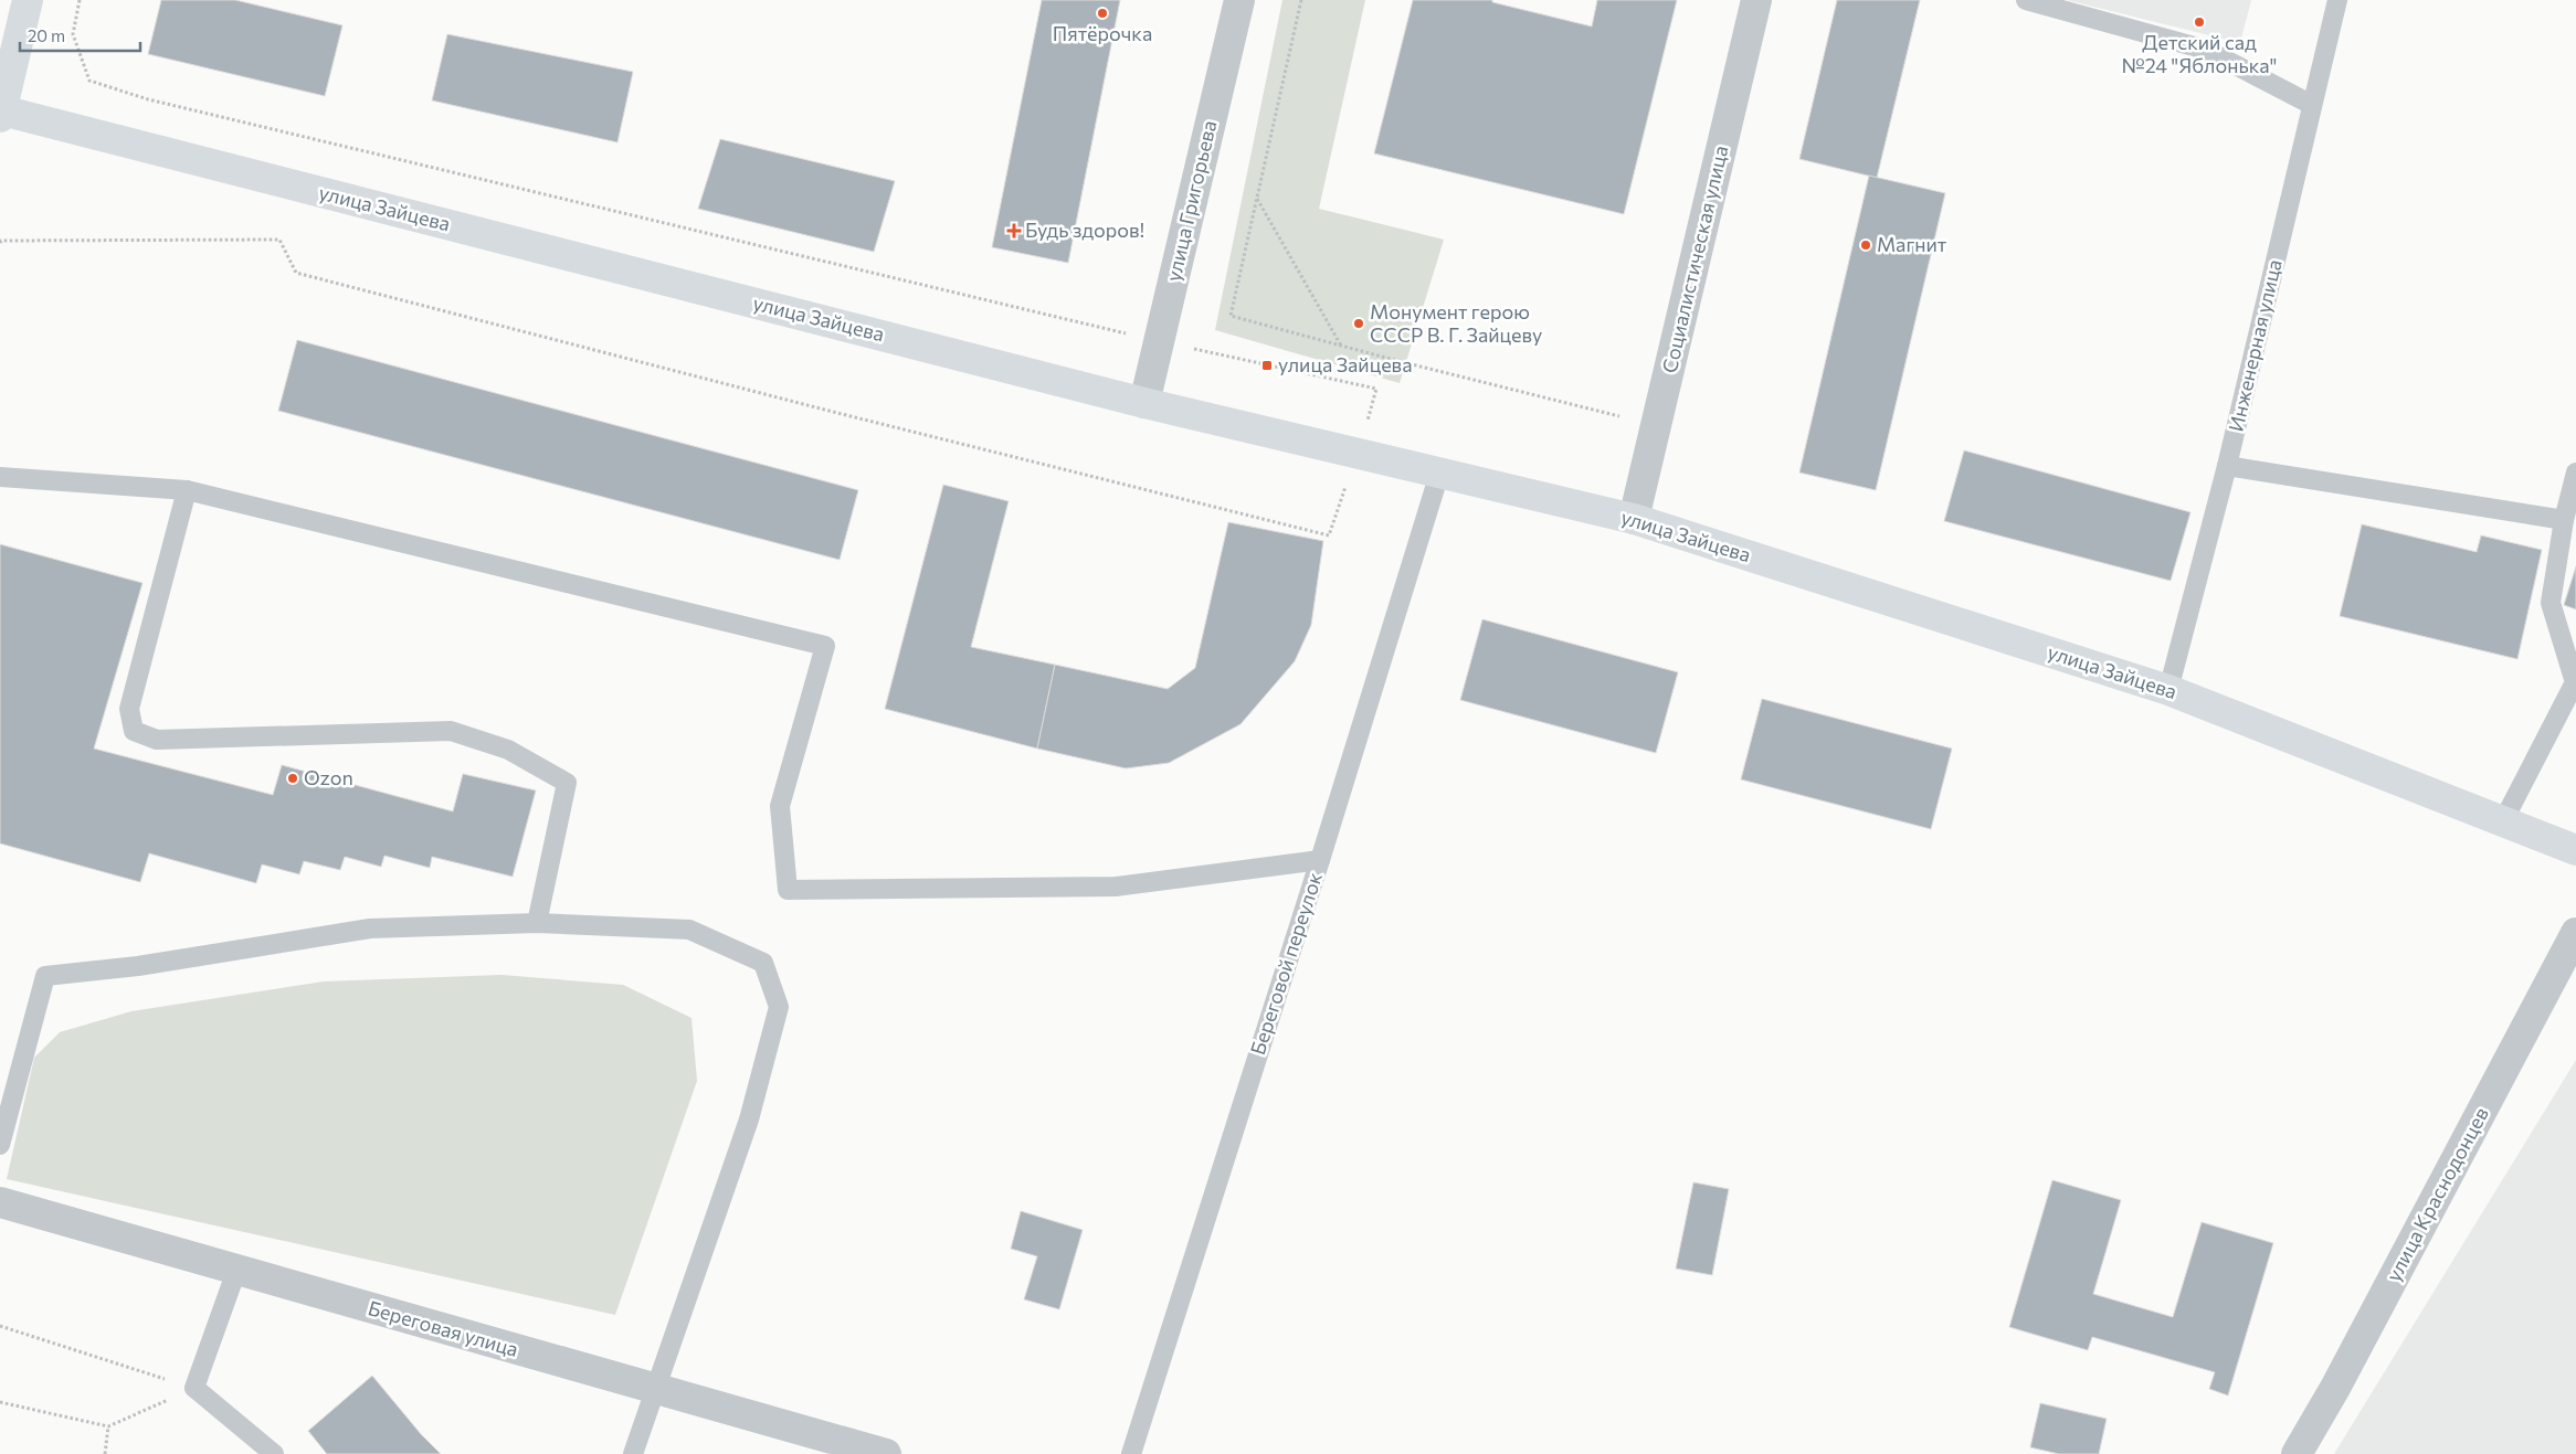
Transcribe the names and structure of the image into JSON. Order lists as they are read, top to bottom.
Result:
{
  "streets": {
    "main road": ["улица Зайцева"],
    "street": [
      "улица Григорьева",
      "Социалистическая улица",
      "улица Краснодонцев",
      "Береговая улица"
    ],
    "lane": ["Инженерная улица", "Береговой переулок"]
  },
  "crossings": [
    ["улица Григорьева", "улица Зайцева"],
    ["улица Зайцева", "Социалистическая улица"],
    ["улица Зайцева", "Инженерная улица"],
    ["улица Зайцева", "Береговой переулок"]
  ],
  "places": {
    "other": [
      "Пятёрочка",
      "Детский сад №24 \"Яблонька\"",
      "Магнит",
      "Монумент герою СССР В. Г. Зайцеву",
      "Ozon"
    ],
    "health": ["Будь здоров!"],
    "transit": ["улица Зайцева"]
  },
  "scale_bar": "20 m"
}
